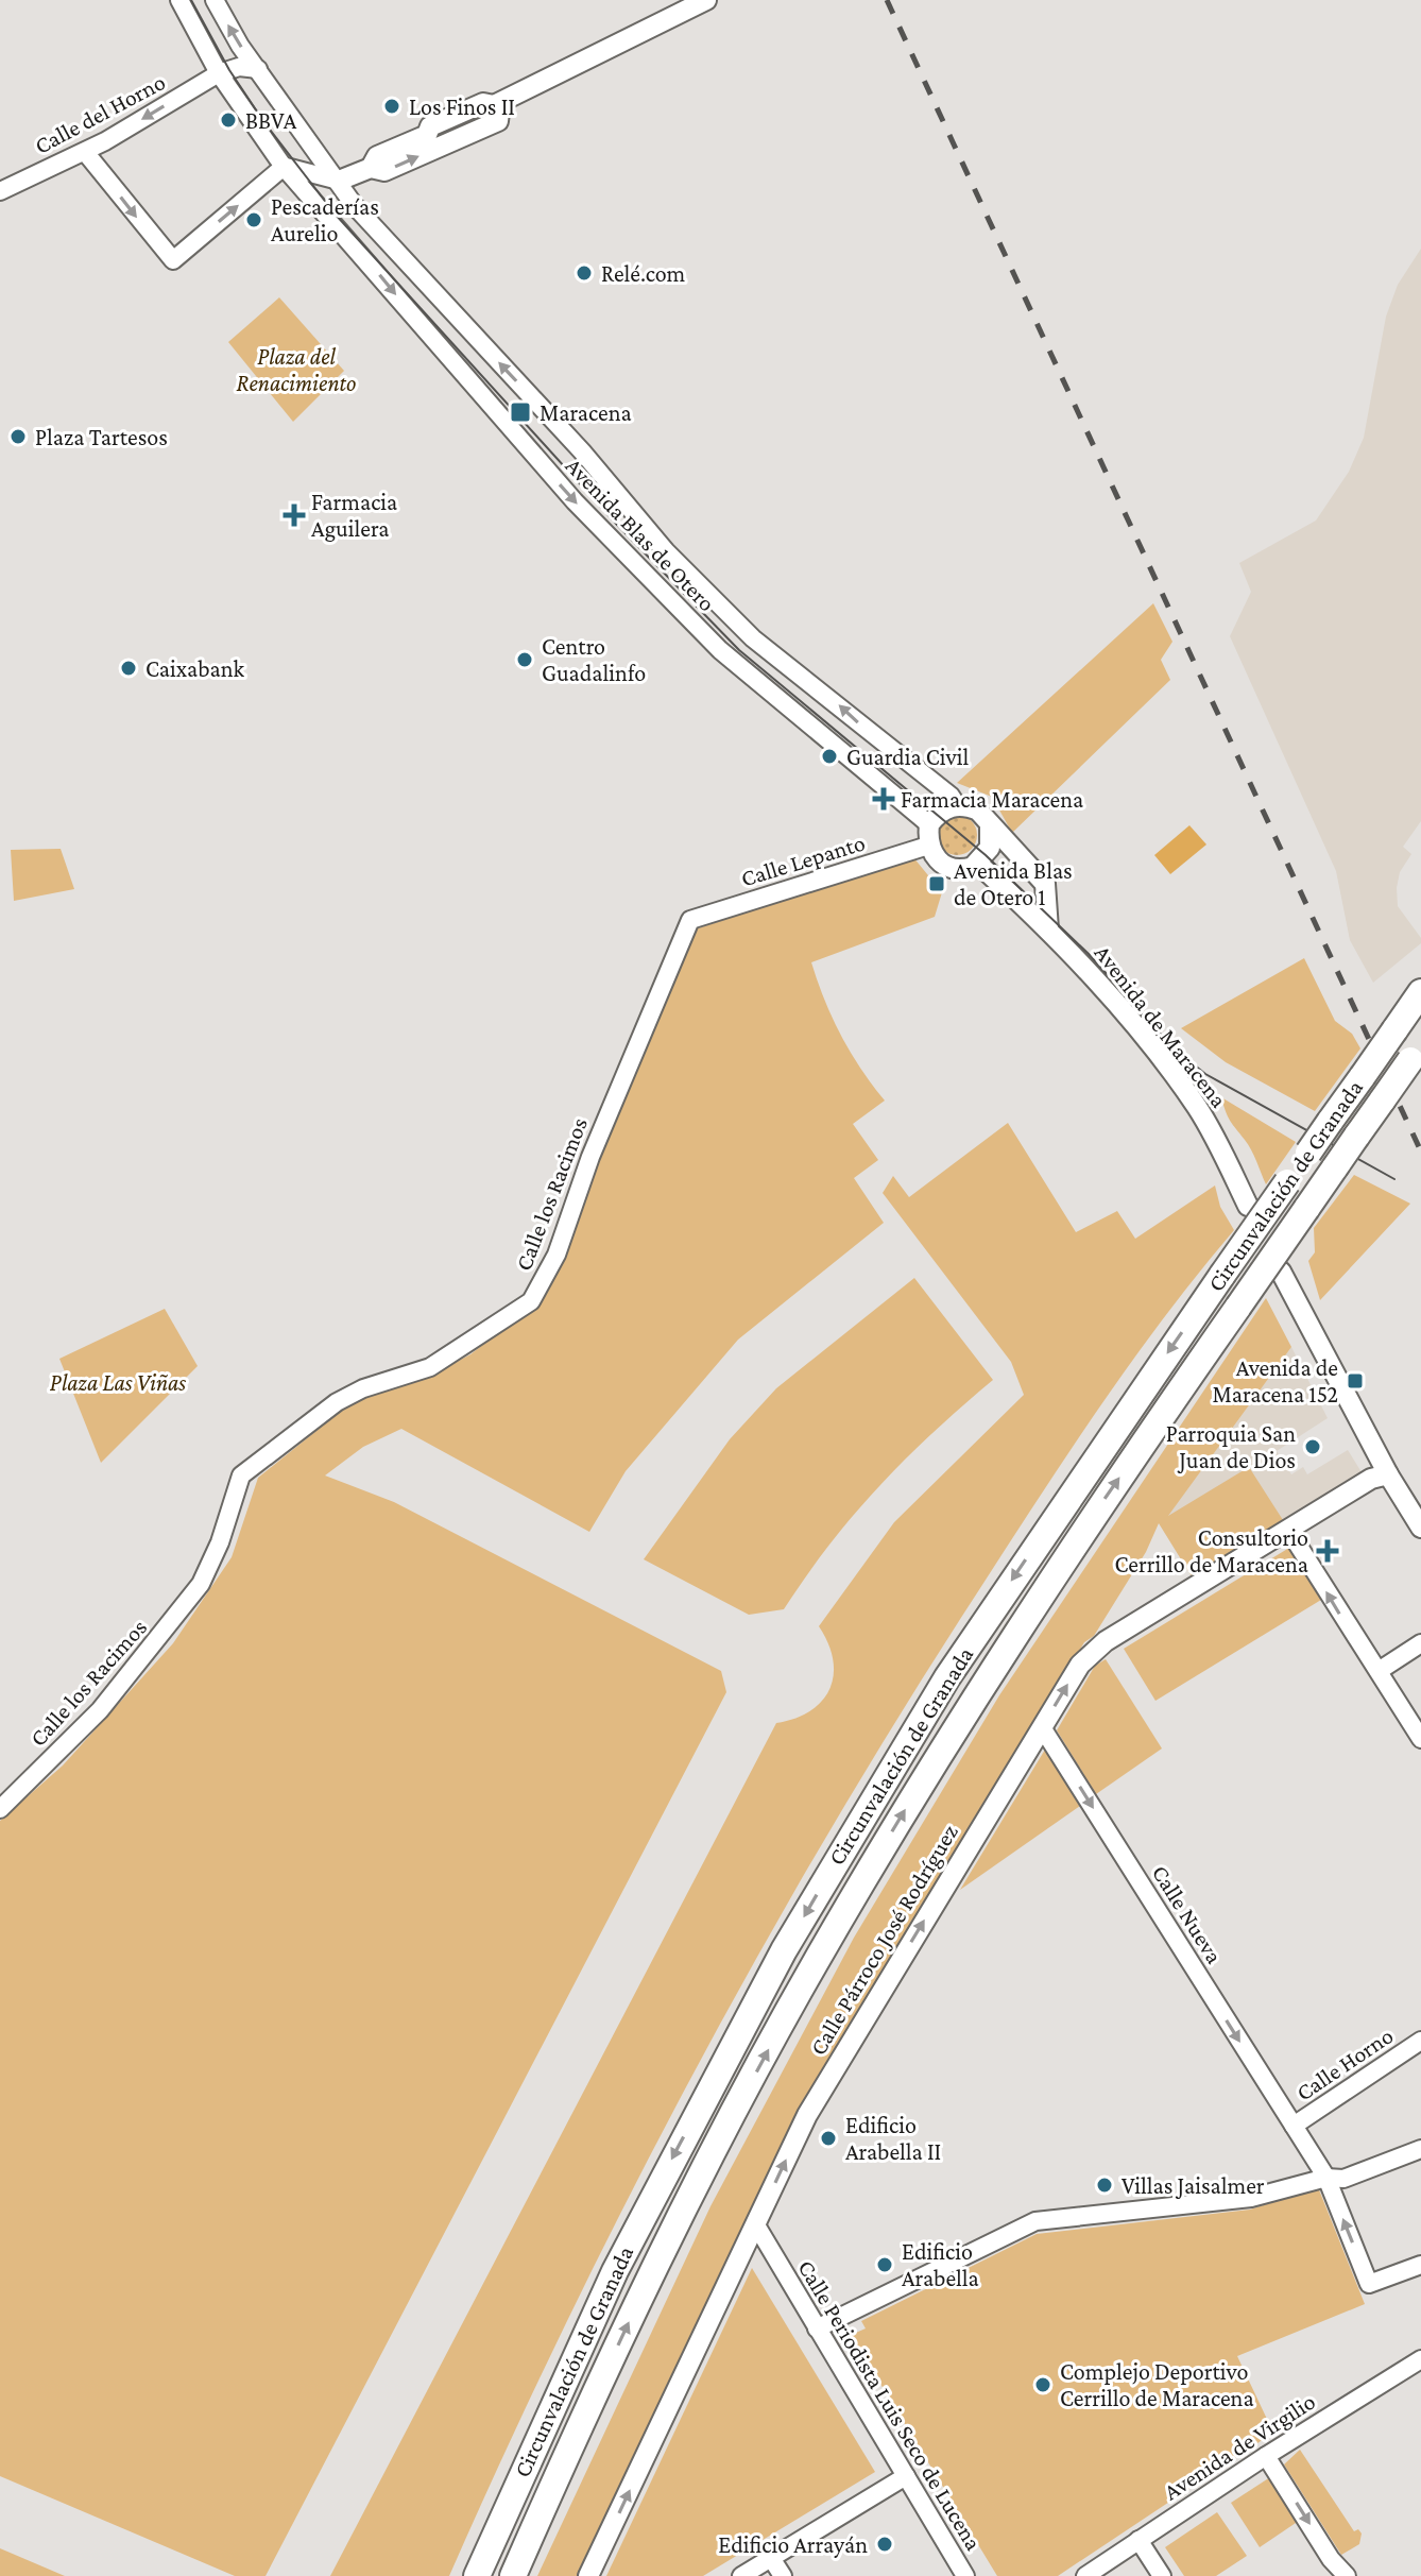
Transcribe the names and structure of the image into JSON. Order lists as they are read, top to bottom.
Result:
{
  "streets": {
    "highway": ["Circunvalación de Granada"],
    "main road": ["Avenida de Maracena", "Calle Párroco José Rodríguez"],
    "street": [
      "Calle del Horno",
      "Avenida Blas de Otero",
      "Calle Lepanto",
      "Calle los Racimos",
      "Calle Nueva",
      "Calle Horno",
      "Calle Periodista Luis Seco de Lucena",
      "Avenida de Virgilio"
    ]
  },
  "crossings": [
    ["Calle del Horno", "Avenida Blas de Otero"],
    ["Avenida Blas de Otero", "Calle Lepanto"],
    ["Avenida Blas de Otero", "Avenida de Maracena"],
    ["Calle Lepanto", "Avenida de Maracena"],
    ["Calle Lepanto", "Calle los Racimos"],
    ["Calle Nueva", "Calle Párroco José Rodríguez"],
    ["Calle Nueva", "Calle Horno"],
    ["Calle Párroco José Rodríguez", "Calle Periodista Luis Seco de Lucena"]
  ],
  "one_way": ["Calle del Horno", "Calle Párroco José Rodríguez"],
  "parks": ["Plaza del Renacimiento", "Plaza Las Viñas"],
  "places": {
    "other": [
      "Los Finos II",
      "BBVA",
      "Pescaderías Aurelio",
      "Relé.com",
      "Plaza Tartesos",
      "Centro Guadalinfo",
      "Caixabank",
      "Guardia Civil",
      "Parroquia San Juan de Dios",
      "Edificio Arabella II",
      "Villas Jaisalmer",
      "Edificio Arabella",
      "Complejo Deportivo Cerrillo de Maracena",
      "Edificio Arrayán"
    ],
    "transit": ["Maracena", "Avenida Blas de Otero 1", "Avenida de Maracena 152"],
    "health": ["Farmacia Aguilera", "Farmacia Maracena", "Consultorio Cerrillo de Maracena"]
  }
}
